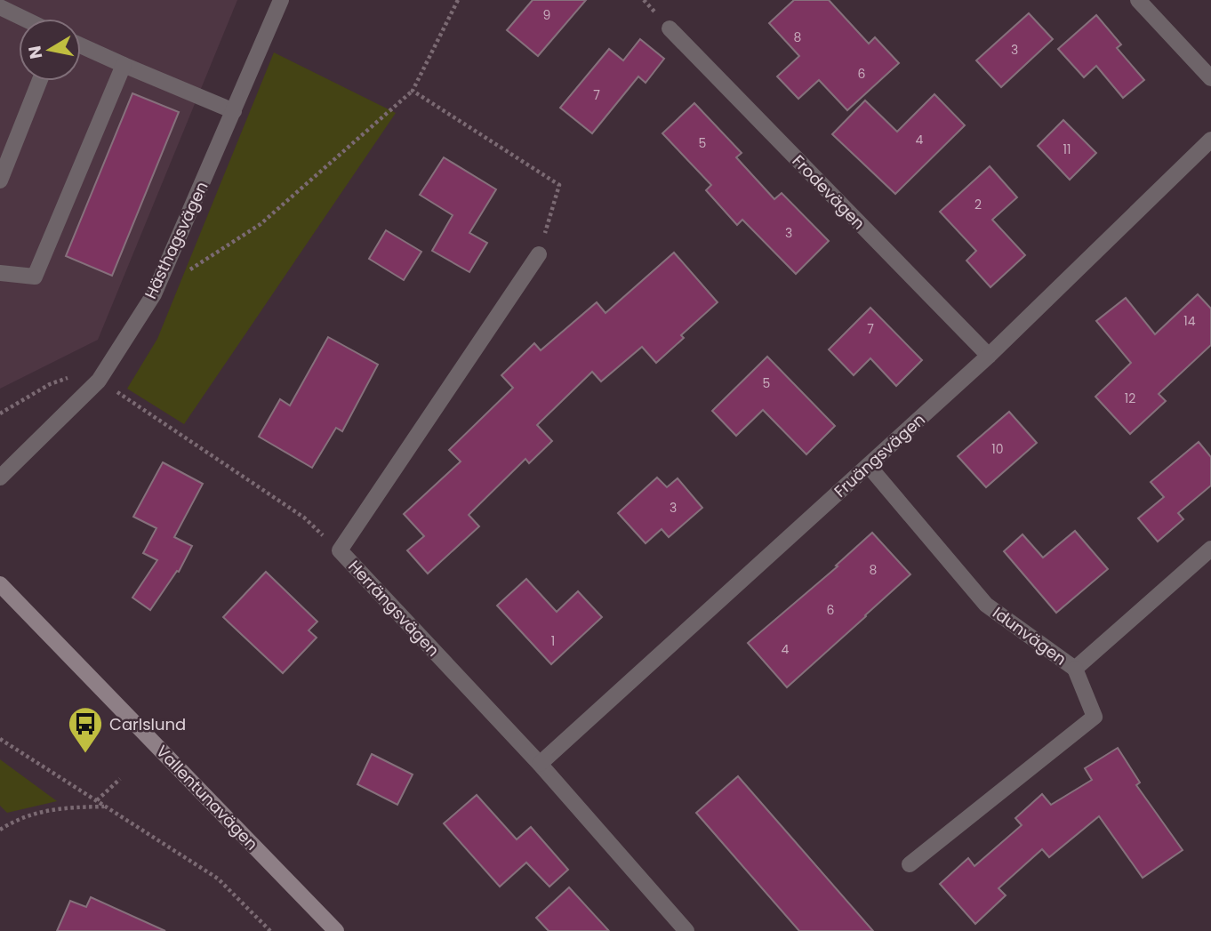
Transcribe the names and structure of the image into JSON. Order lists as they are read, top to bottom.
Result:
{
  "streets": {
    "main road": ["Vallentunavägen"],
    "street": [
      "Frodevägen",
      "Hästhagsvägen",
      "Fruängsvägen",
      "Herrängsvägen",
      "Idunvägen"
    ]
  },
  "crossings": [
    ["Frodevägen", "Fruängsvägen"],
    ["Fruängsvägen", "Herrängsvägen"],
    ["Fruängsvägen", "Idunvägen"]
  ],
  "places": {
    "bus stop": ["Carlslund"]
  },
  "house_numbers": [
    "9",
    "8",
    "3",
    "6",
    "7",
    "4",
    "5",
    "11",
    "2",
    "3",
    "14",
    "7",
    "5",
    "12",
    "10",
    "3",
    "8",
    "6",
    "1",
    "4"
  ],
  "north": "left"
}
